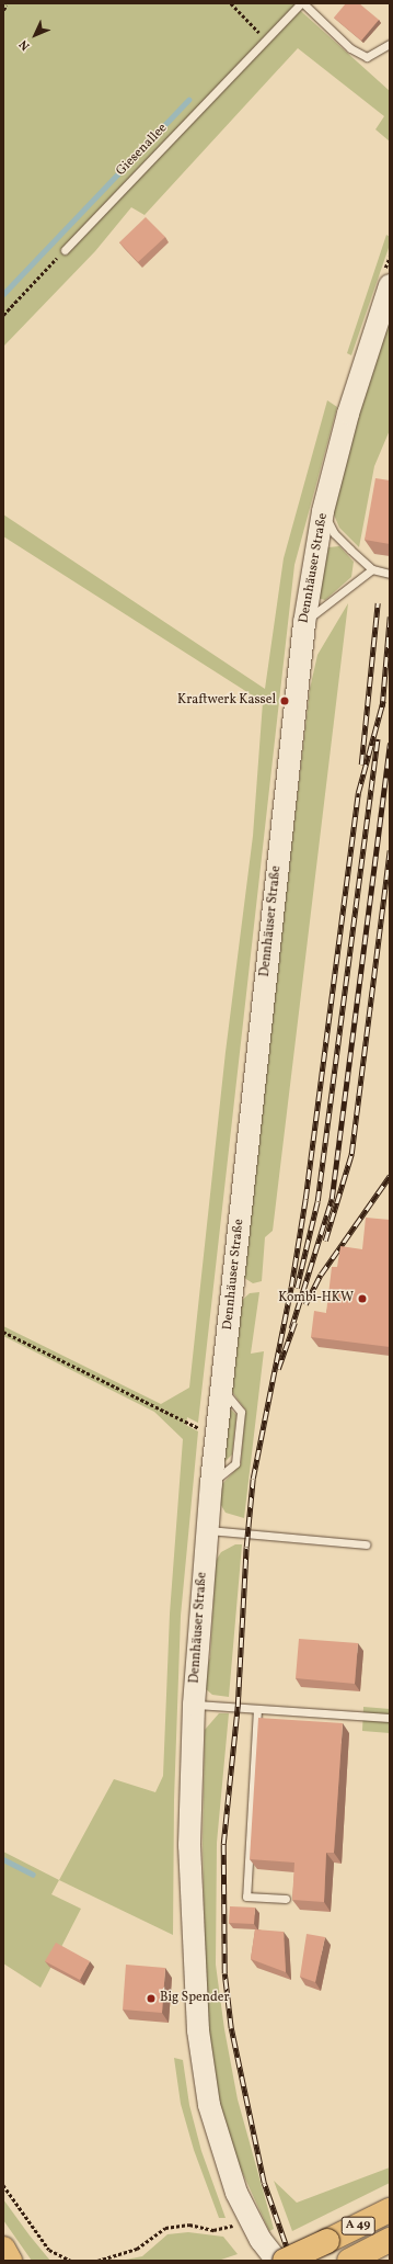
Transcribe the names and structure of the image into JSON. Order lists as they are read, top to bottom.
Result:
{
  "streets": {
    "highway": ["A 49"],
    "street": ["Dennhäuser Straße"],
    "lane": ["Giesenallee"]
  },
  "places": ["Kraftwerk Kassel", "Kombi-HKW", "Big Spender"],
  "north": "bottom left"
}
